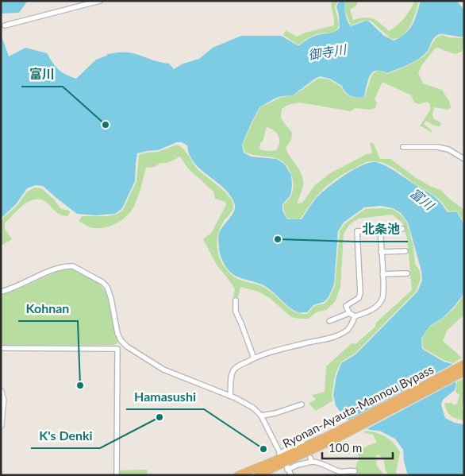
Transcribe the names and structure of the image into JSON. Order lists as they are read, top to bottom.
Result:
{
  "streets": {
    "highway": ["Ryonan-Ayauta-Mannou Bypass"]
  },
  "water": ["御寺川", "富川"],
  "places": [
    "富川",
    "北条池",
    "Kohnan",
    "K's Denki",
    "Hamasushi"
  ],
  "scale_bar": "100 m"
}
